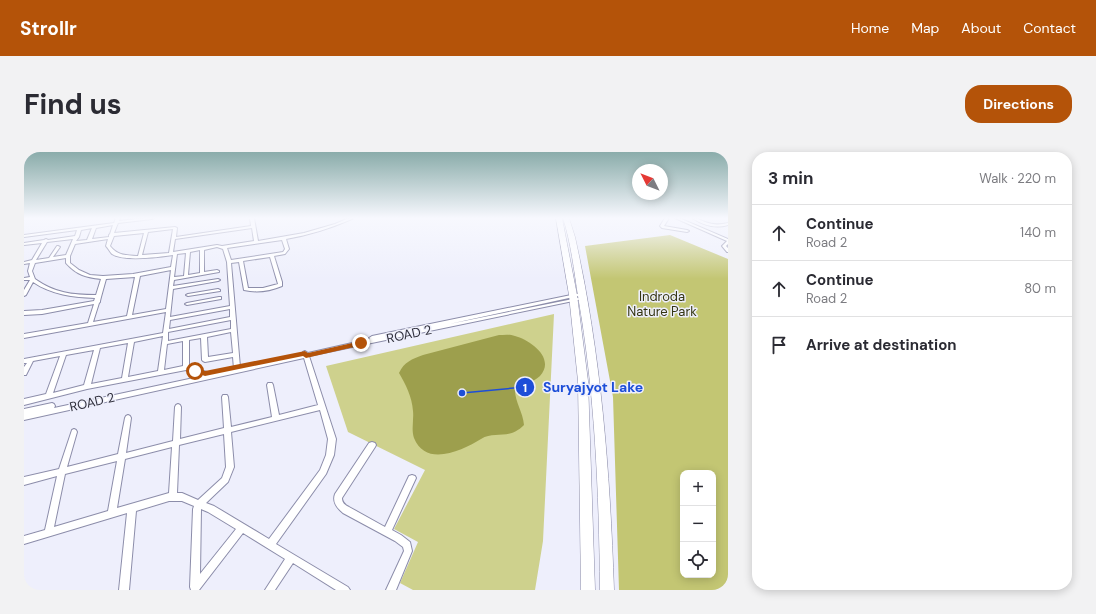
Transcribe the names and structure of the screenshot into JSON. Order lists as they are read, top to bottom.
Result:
{
  "streets": {
    "street": ["ROAD 2"]
  },
  "parks": ["Indroda Nature Park"],
  "places": ["Suryajyot Lake"],
  "north": "top left",
  "page": {
    "header": "Strollr",
    "nav": [
      "Home",
      "Map",
      "About",
      "Contact"
    ],
    "buttons": "Directions",
    "title": "Find us",
    "heading": ["3 min", "Walk · 220 m"],
    "list": [
      ["Continue", "Road 2", "140 m"],
      ["Continue", "Road 2", "80 m"],
      "Arrive at destination"
    ],
    "map_buttons": ["+", "−"]
  }
}
